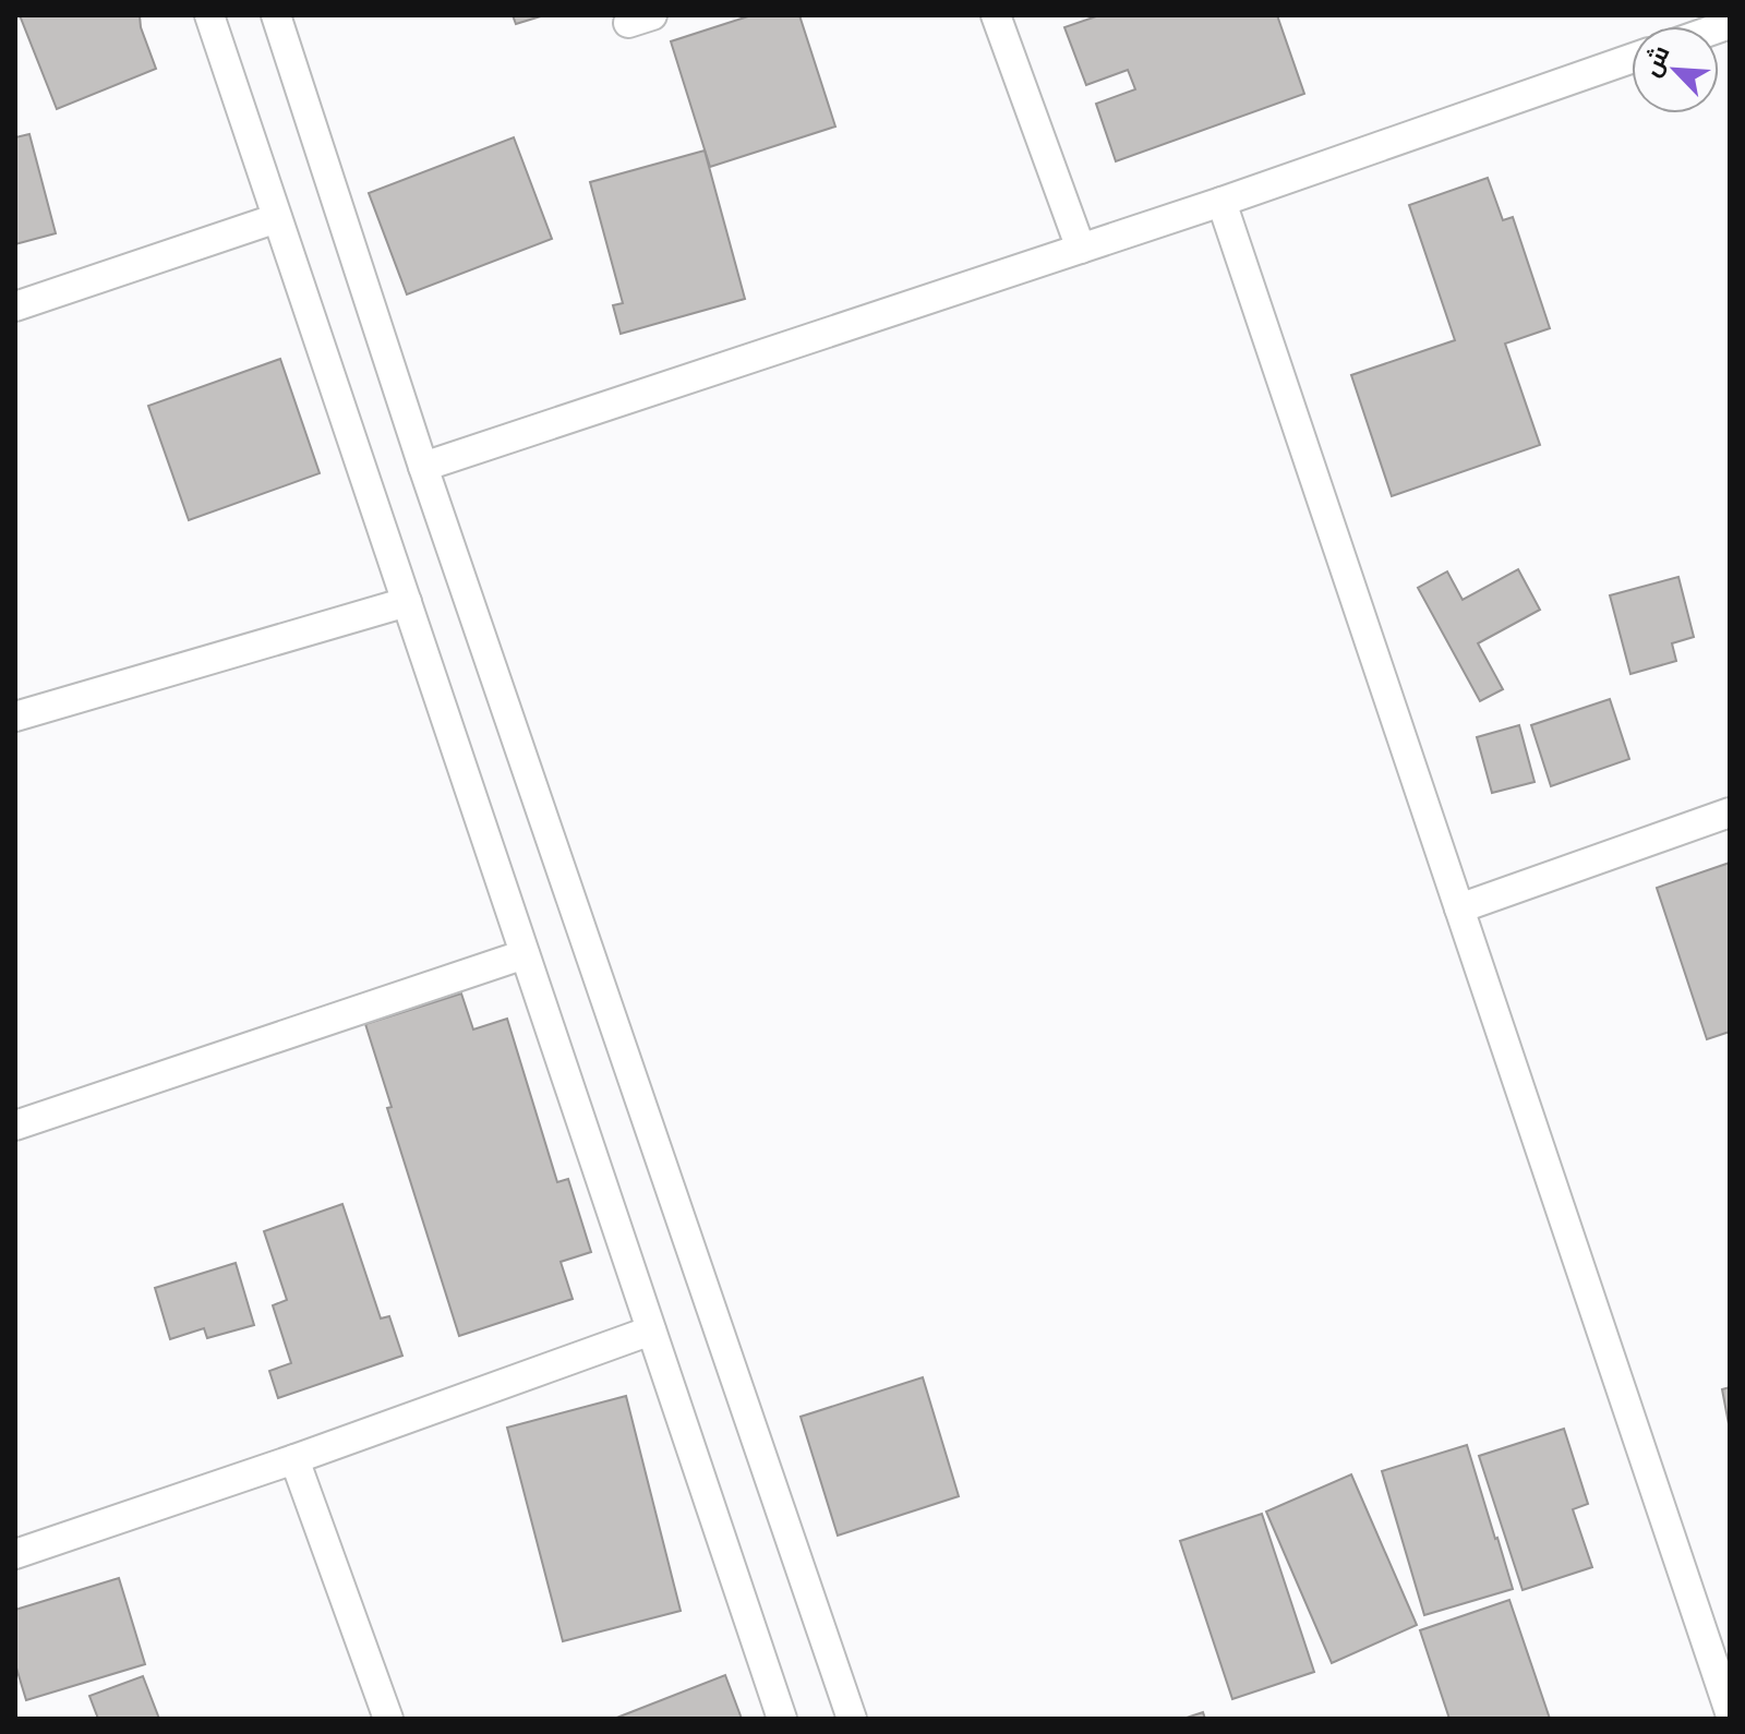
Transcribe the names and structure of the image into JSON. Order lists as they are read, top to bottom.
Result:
{
  "north": "top left"
}
